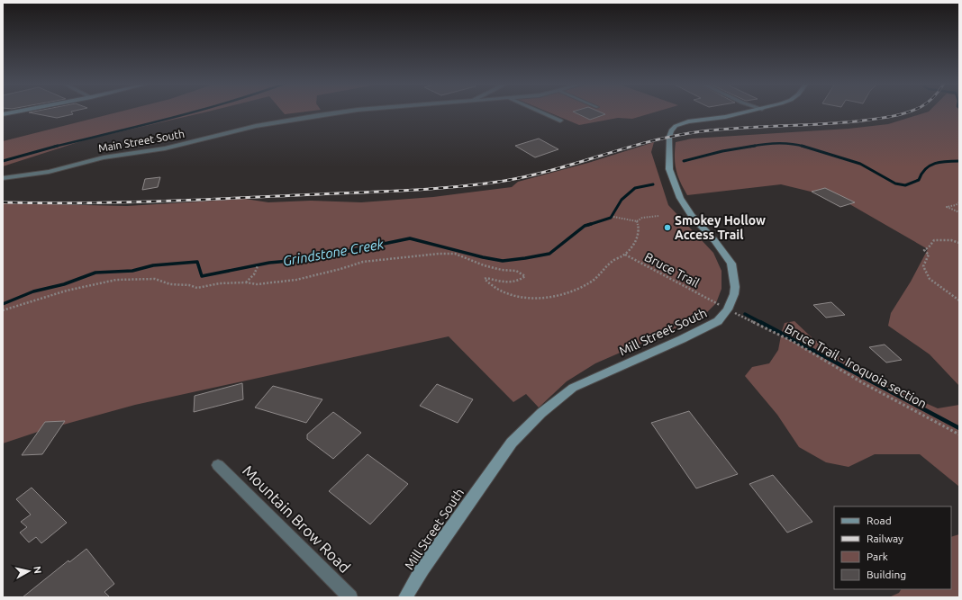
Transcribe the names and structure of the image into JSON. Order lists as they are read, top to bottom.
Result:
{
  "streets": {
    "main road": ["Mill Street South"],
    "street": ["Main Street South", "Mountain Brow Road"],
    "path": ["Bruce Trail", "Bruce Trail - Iroquoia section"]
  },
  "water": ["Grindstone Creek"],
  "places": ["Smokey Hollow Access Trail"],
  "legend": [
    "Road",
    "Railway",
    "Park",
    "Building"
  ],
  "north": "right"
}
